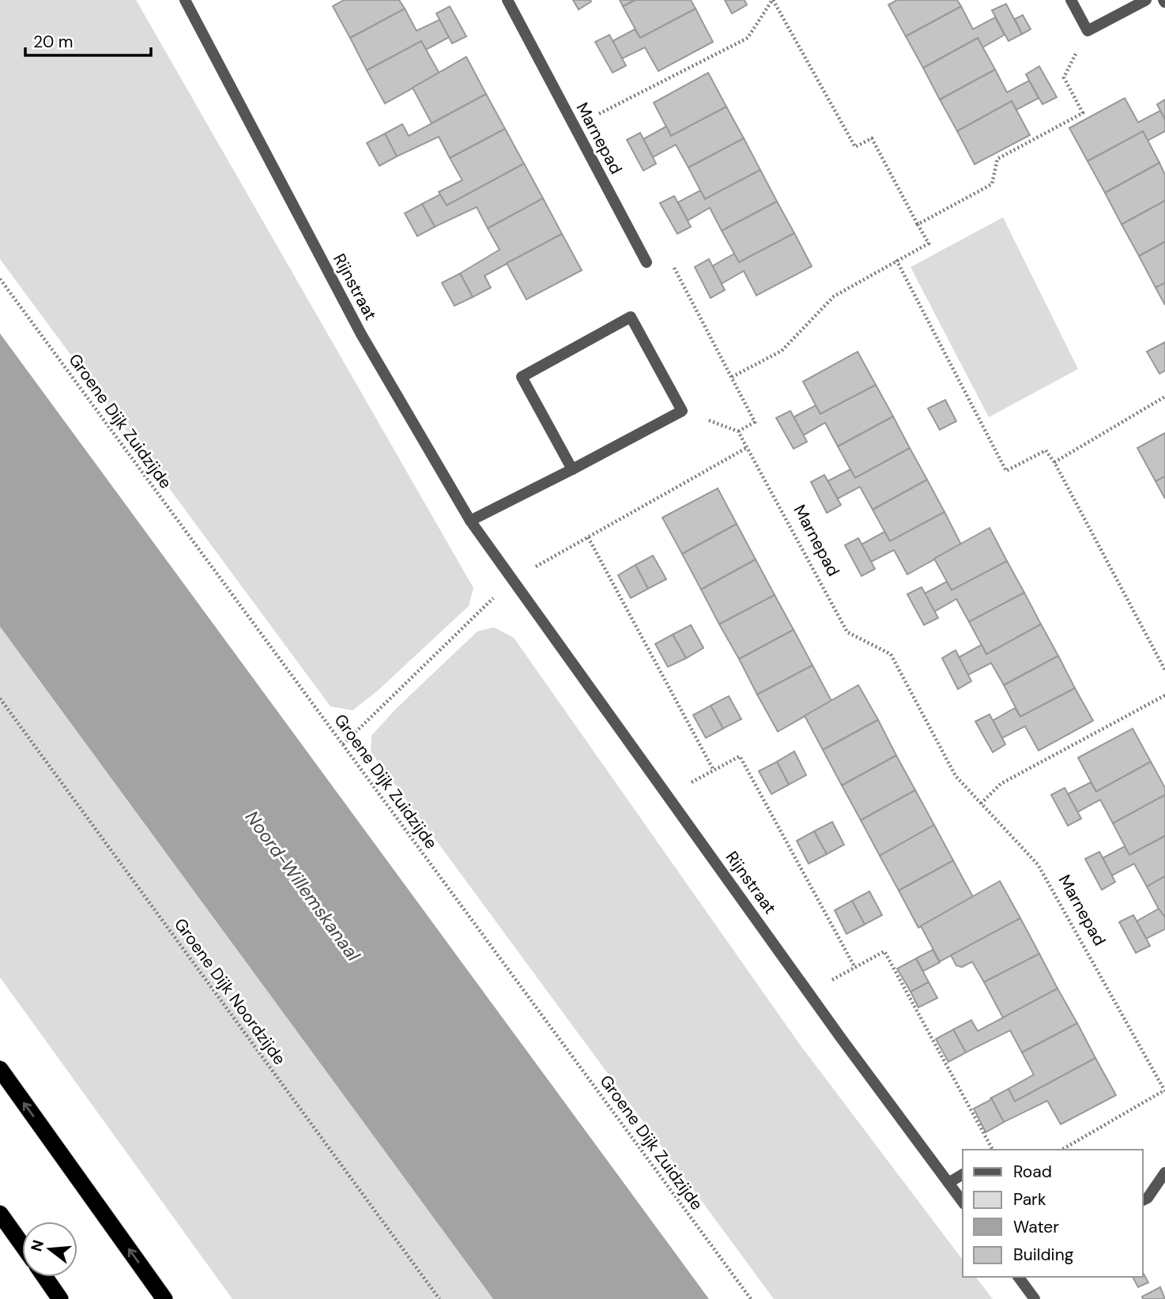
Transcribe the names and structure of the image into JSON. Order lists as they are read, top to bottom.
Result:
{
  "streets": {
    "street": ["Marnepad", "Rijnstraat"],
    "path": ["Groene Dijk Zuidzijde", "Groene Dijk Noordzijde"]
  },
  "water": ["Noord-Willemskanaal"],
  "legend": [
    "Road",
    "Park",
    "Water",
    "Building"
  ],
  "scale_bar": "20 m",
  "north": "left"
}
